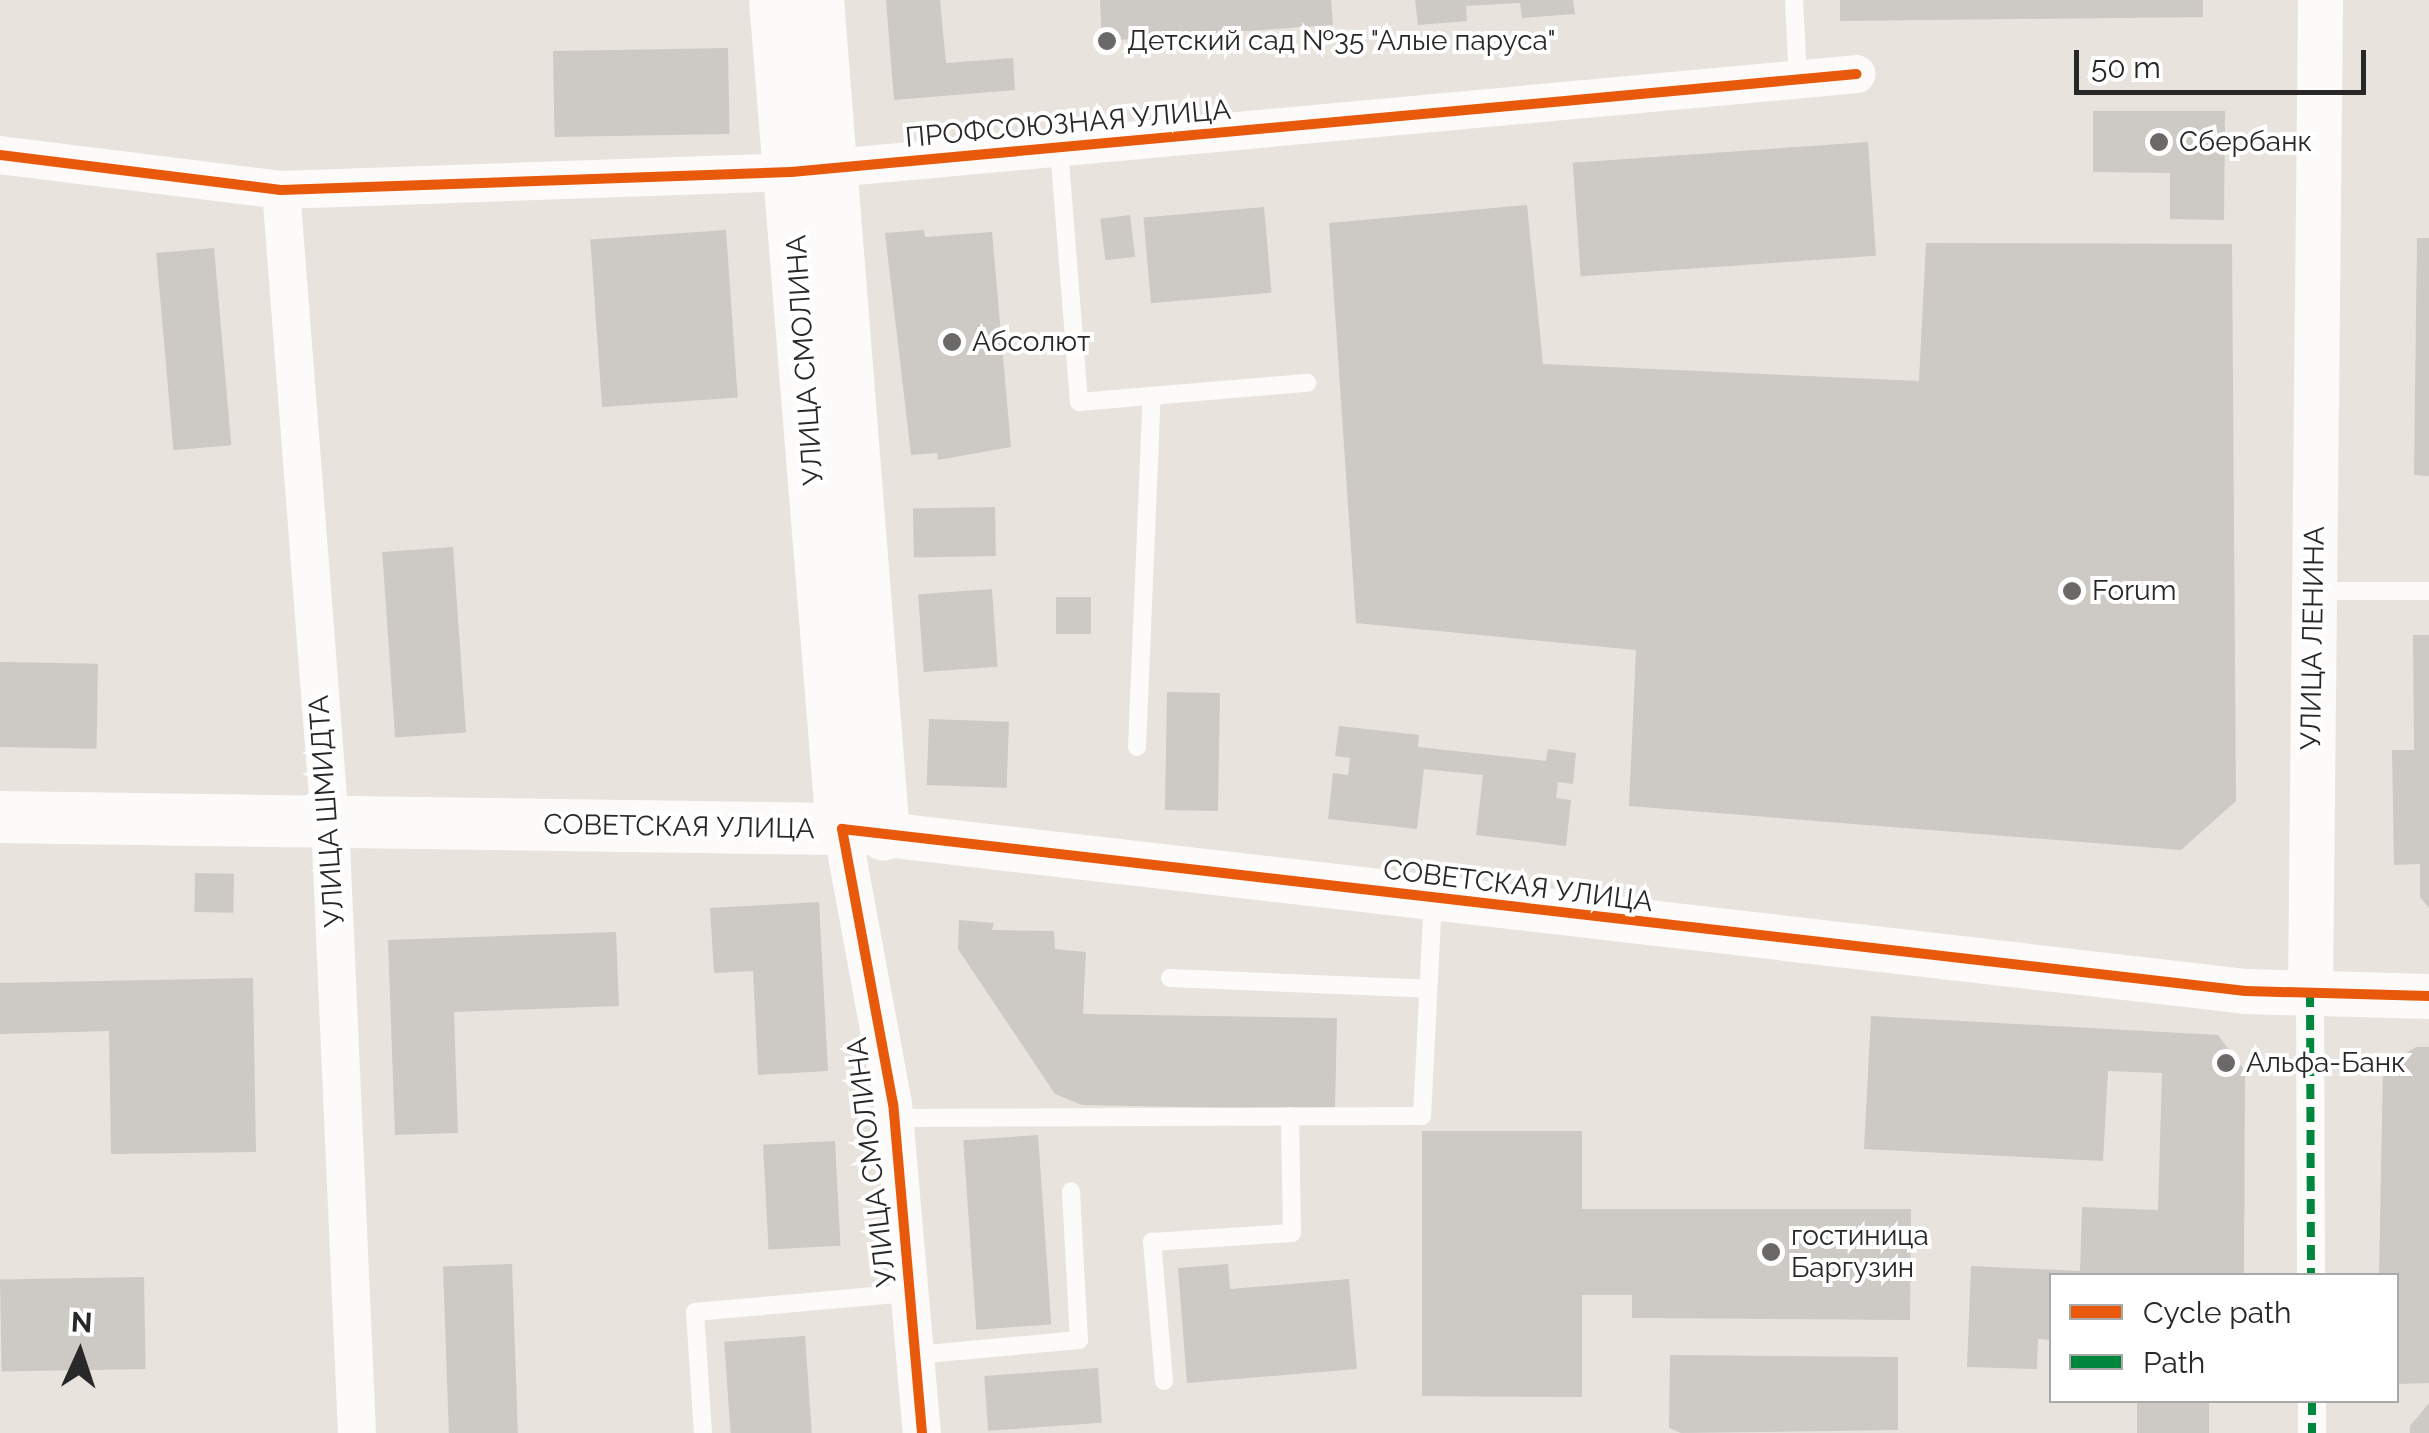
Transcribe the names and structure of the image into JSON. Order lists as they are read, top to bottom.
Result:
{
  "streets": {
    "main road": ["УЛИЦА СМОЛИНА", "СОВЕТСКАЯ УЛИЦА"],
    "street": ["ПРОФСОЮЗНАЯ УЛИЦА", "УЛИЦА ЛЕНИНА", "УЛИЦА ШМИДТА"]
  },
  "crossings": [
    ["ПРОФСОЮЗНАЯ УЛИЦА", "УЛИЦА СМОЛИНА"],
    ["ПРОФСОЮЗНАЯ УЛИЦА", "УЛИЦА ШМИДТА"],
    ["УЛИЦА СМОЛИНА", "СОВЕТСКАЯ УЛИЦА"],
    ["УЛИЦА ЛЕНИНА", "СОВЕТСКАЯ УЛИЦА"],
    ["УЛИЦА ШМИДТА", "СОВЕТСКАЯ УЛИЦА"]
  ],
  "places": [
    "Детский сад №35 \"Алые паруса\"",
    "Сбербанк",
    "Абсолют",
    "Forum",
    "Альфа-Банк",
    "гостиница Баргузин"
  ],
  "legend": ["Cycle path", "Path"],
  "scale_bar": "50 m",
  "north": "top"
}
